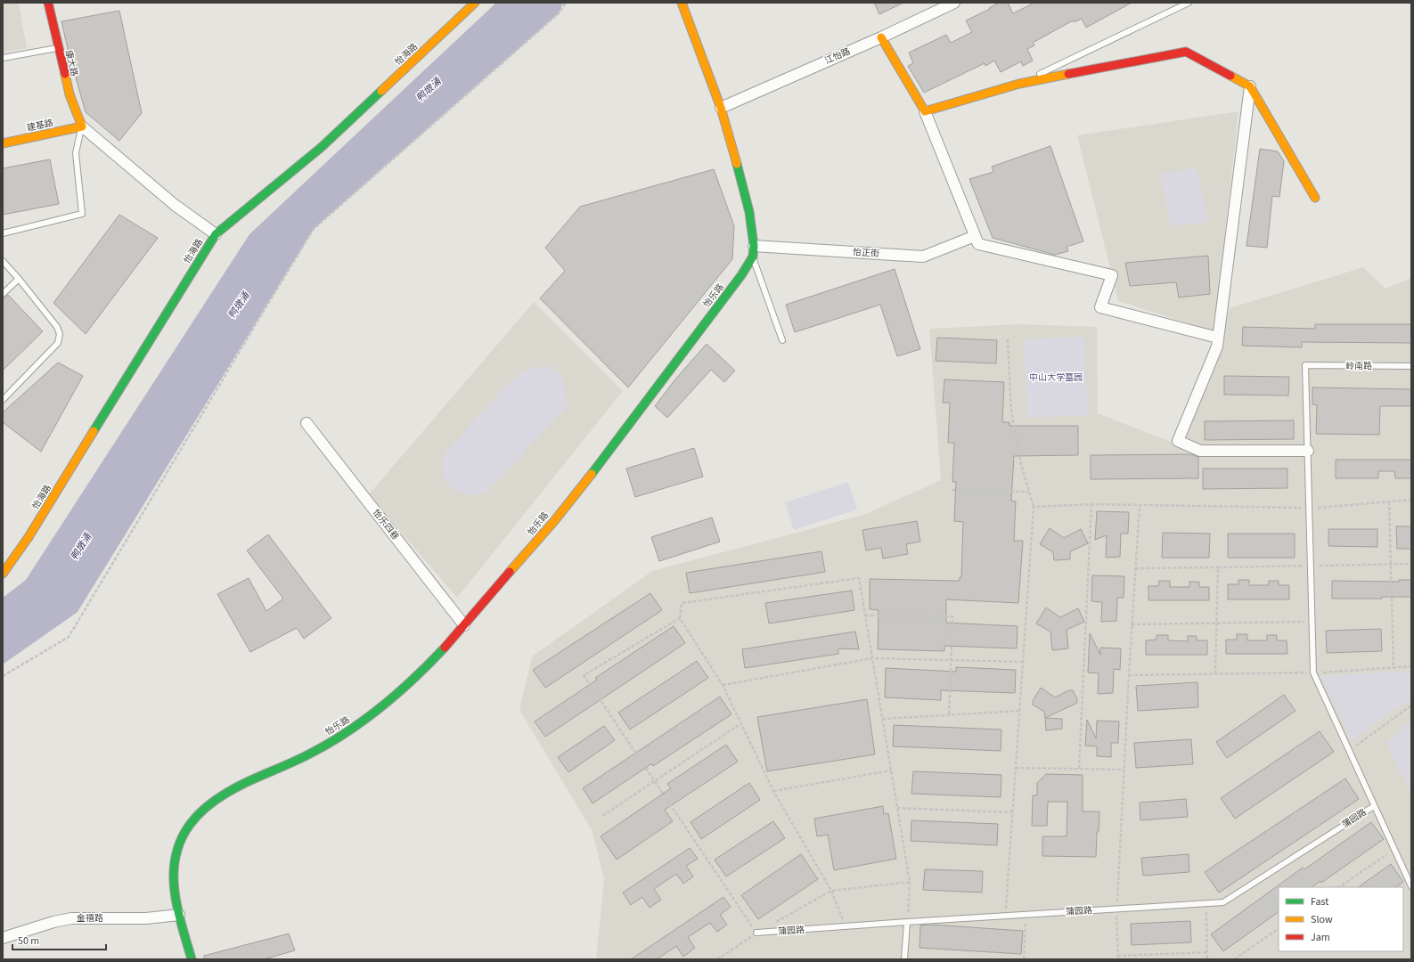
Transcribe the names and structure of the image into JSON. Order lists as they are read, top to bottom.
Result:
{
  "streets": {
    "street": [
      "怡海路",
      "江怡路",
      "康大路",
      "建基路",
      "怡正街",
      "怡乐路",
      "怡乐四巷",
      "金禧路"
    ],
    "lane": ["岭南路", "蒲园路"]
  },
  "crossings": [
    ["康大路", "建基路"],
    ["怡正街", "怡乐路"],
    ["怡乐路", "怡乐四巷"],
    ["怡乐路", "金禧路"]
  ],
  "water": ["鸭墩涌"],
  "parks": ["中山大学墓园"],
  "legend": ["Fast", "Slow", "Jam"],
  "scale_bar": "50 m"
}
